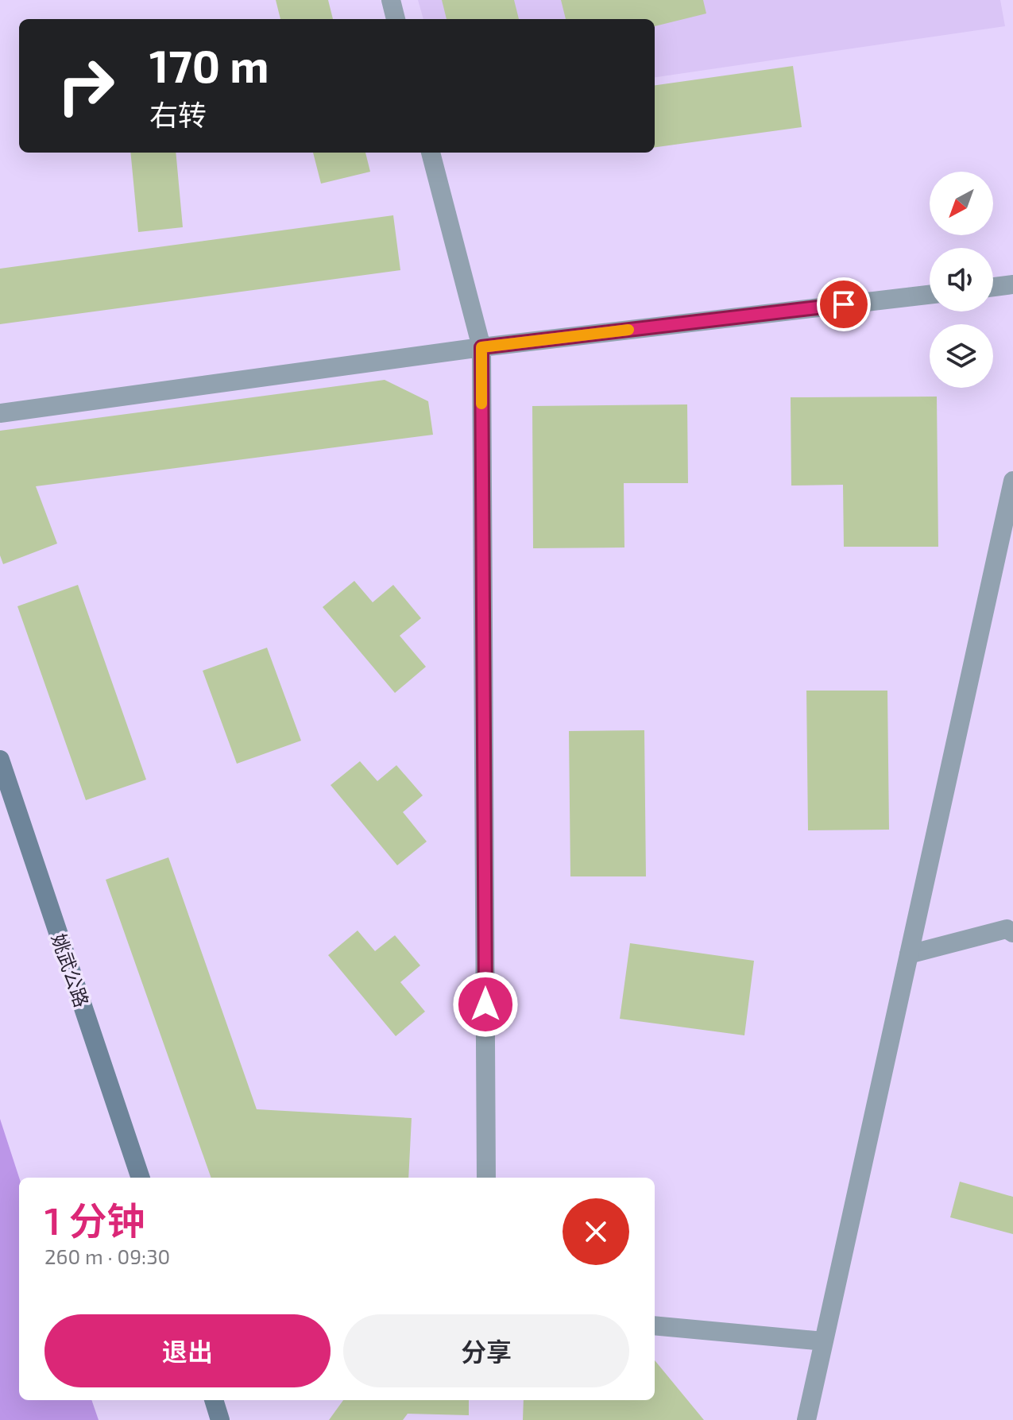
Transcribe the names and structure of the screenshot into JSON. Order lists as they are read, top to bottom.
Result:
{
  "streets": {
    "main road": ["姚武公路"]
  },
  "north": "bottom left",
  "page": {
    "turn": ["170 m", "右转"],
    "heading": ["1 分钟", "260 m · 09:30"],
    "buttons": ["退出", "分享"]
  }
}
